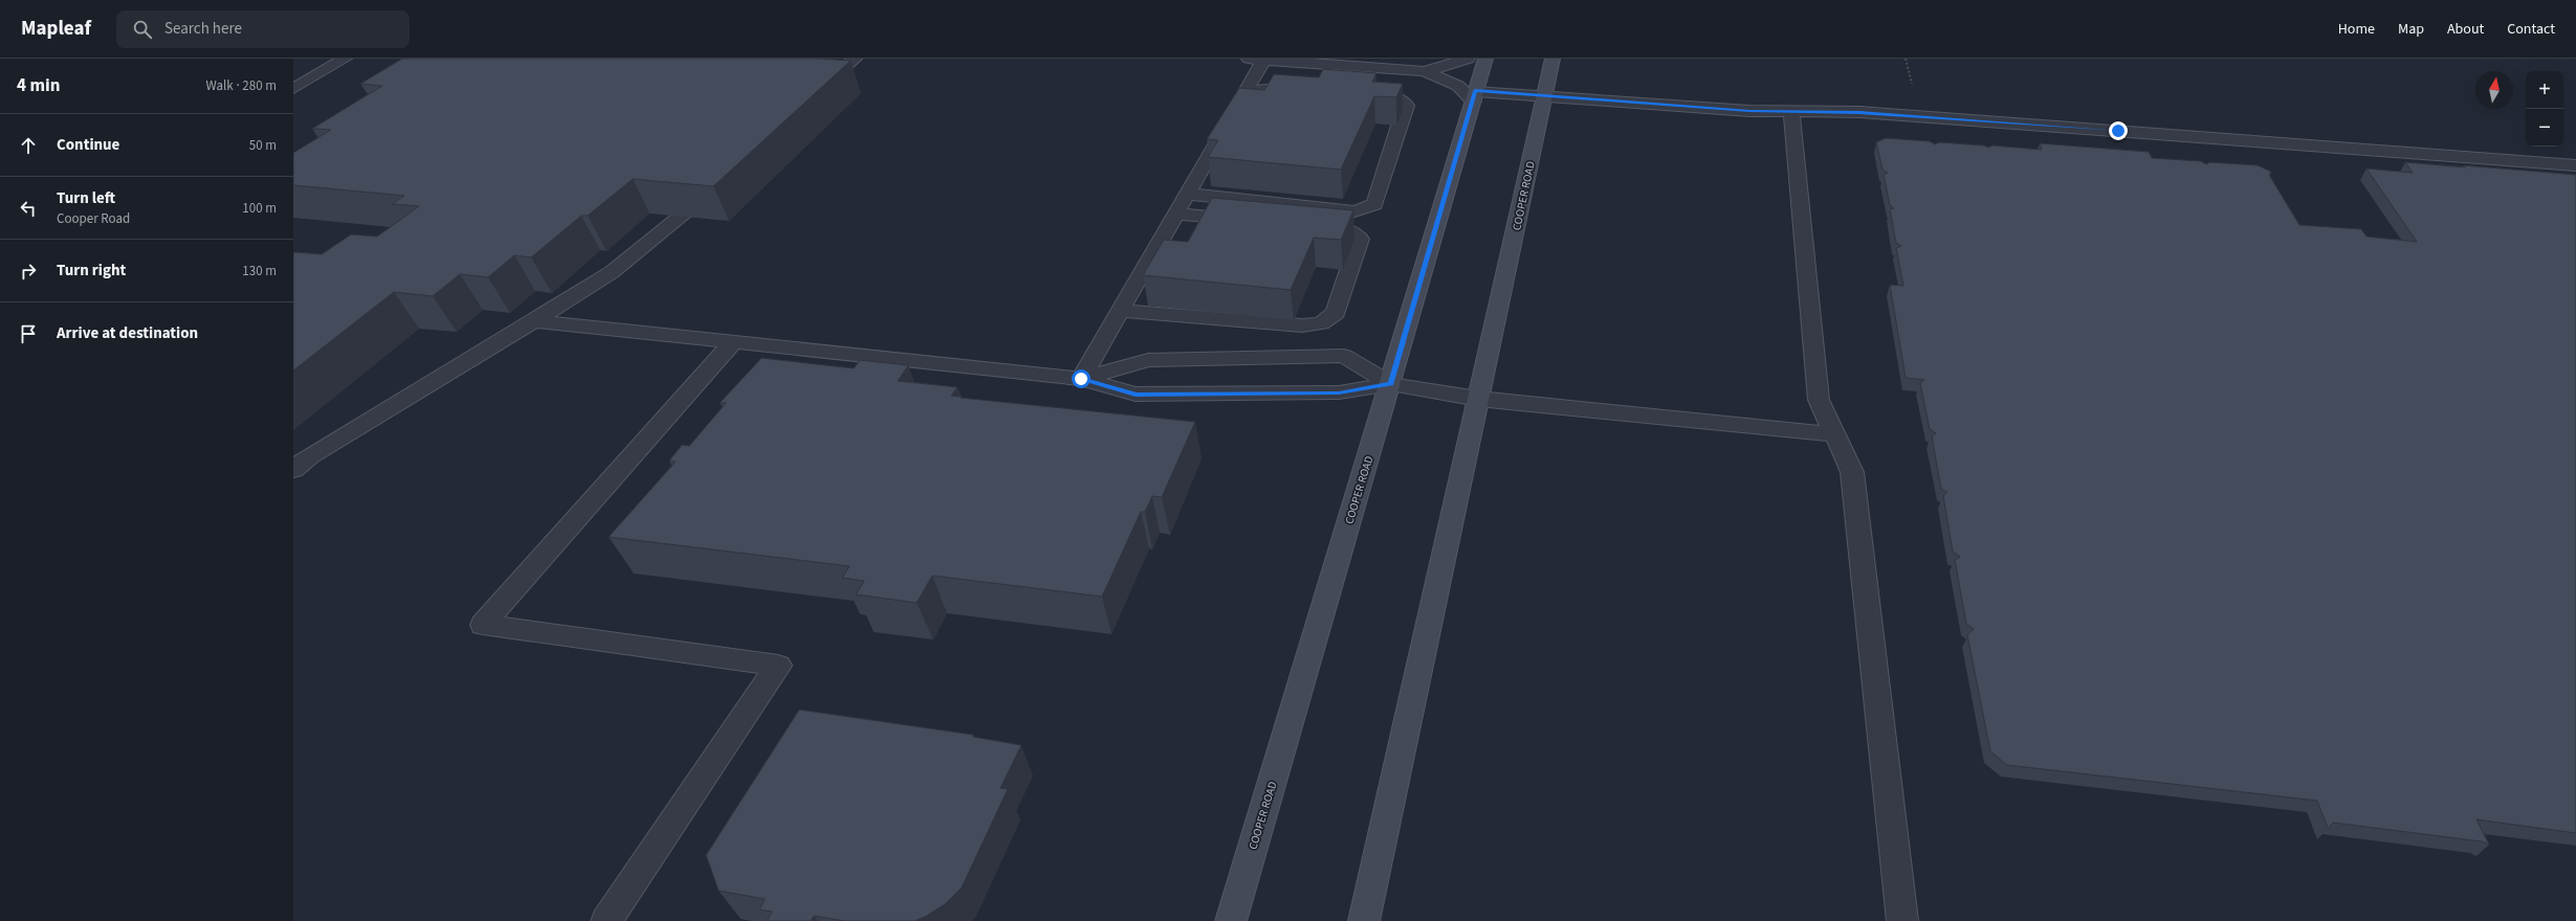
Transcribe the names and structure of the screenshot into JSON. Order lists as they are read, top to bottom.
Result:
{
  "streets": {
    "main road": ["COOPER ROAD"]
  },
  "north": "top",
  "page": {
    "header": "Mapleaf",
    "search": "Search here",
    "nav": [
      "Home",
      "Map",
      "About",
      "Contact"
    ],
    "heading": ["4 min", "Walk · 280 m"],
    "map_buttons": ["+", "−"],
    "list": [
      ["Continue", "50 m"],
      ["Turn left", "Cooper Road", "100 m"],
      ["Turn right", "130 m"],
      "Arrive at destination"
    ]
  }
}
